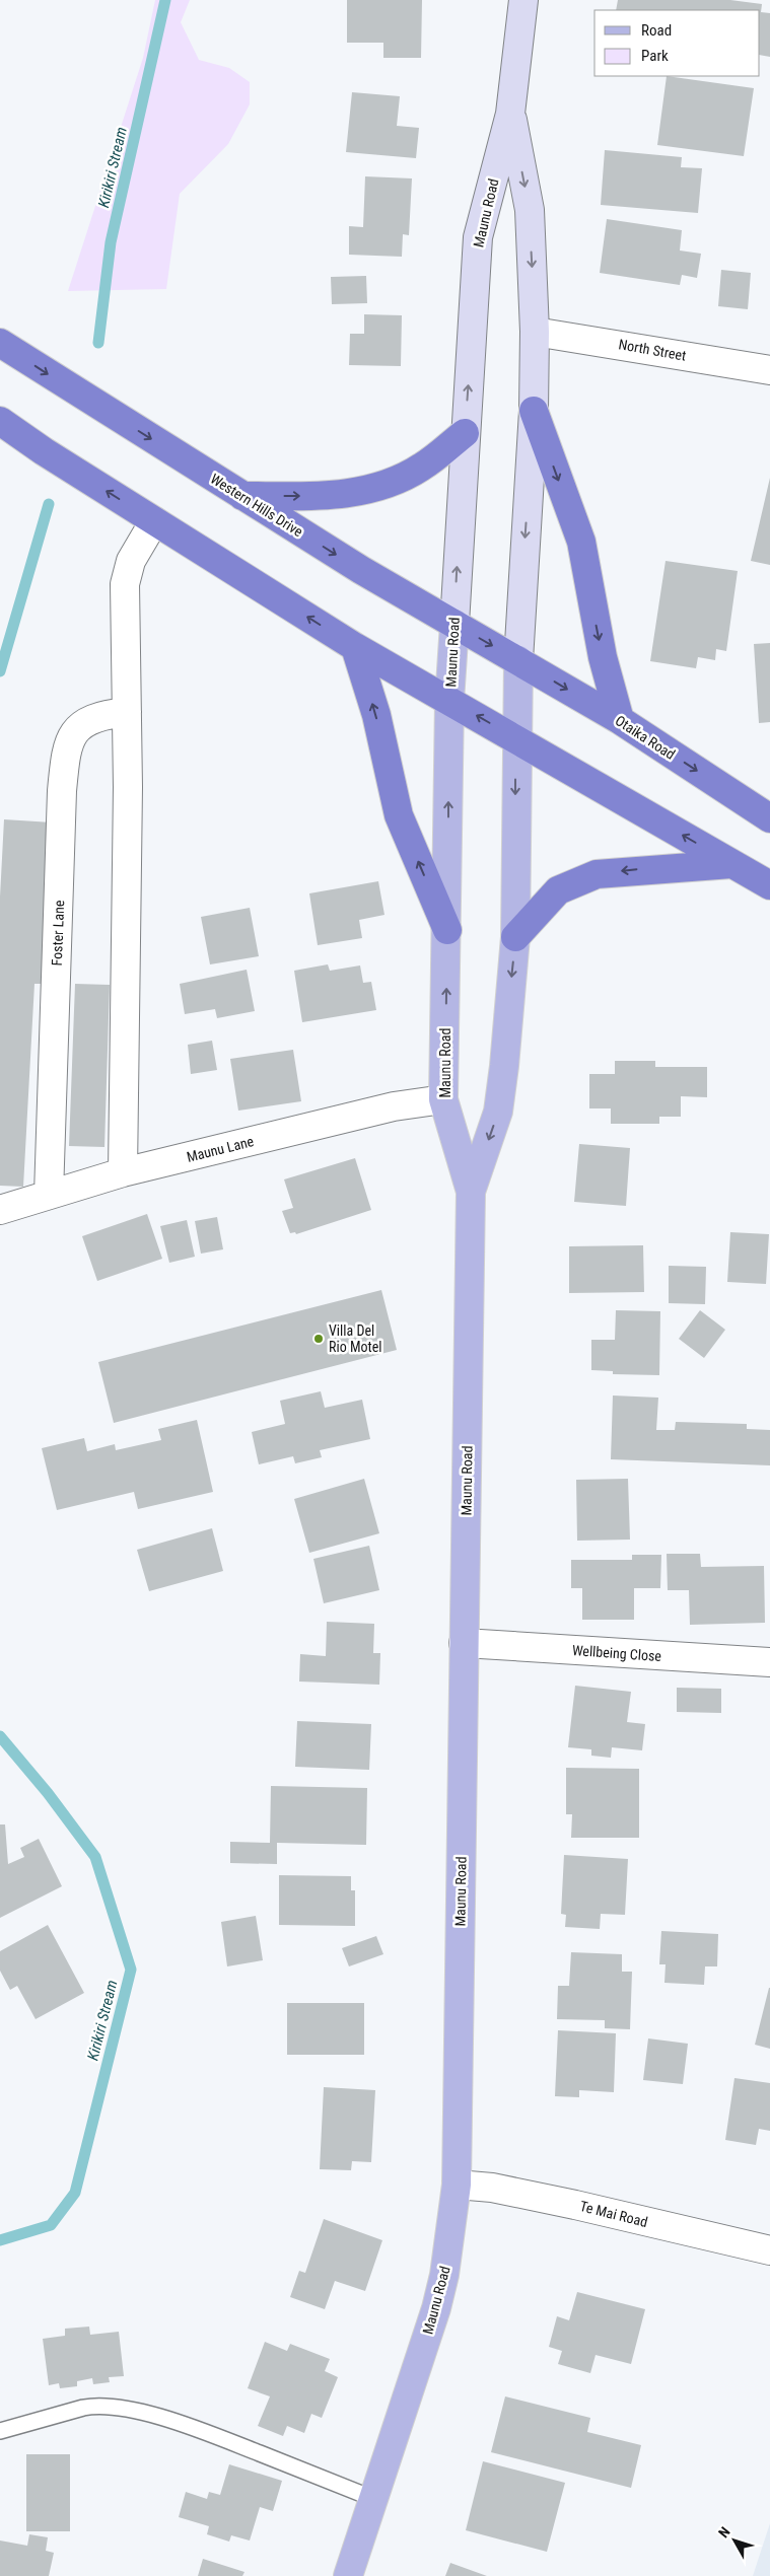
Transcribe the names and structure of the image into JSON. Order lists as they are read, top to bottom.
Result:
{
  "streets": {
    "highway": ["Western Hills Drive", "Otaika Road"],
    "main road": ["Maunu Road"],
    "street": [
      "North Street",
      "Foster Lane",
      "Maunu Lane",
      "Wellbeing Close",
      "Te Mai Road"
    ]
  },
  "crossings": [
    ["Maunu Road", "North Street"],
    ["Maunu Road", "Western Hills Drive"],
    ["Maunu Road", "Otaika Road"],
    ["Maunu Road", "Maunu Lane"],
    ["Maunu Road", "Wellbeing Close"],
    ["Maunu Road", "Te Mai Road"],
    ["Western Hills Drive", "Otaika Road"],
    ["Foster Lane", "Maunu Lane"]
  ],
  "water": ["Kirikiri Stream"],
  "places": ["Villa Del Rio Motel"],
  "legend": ["Road", "Park"],
  "north": "top left"
}
